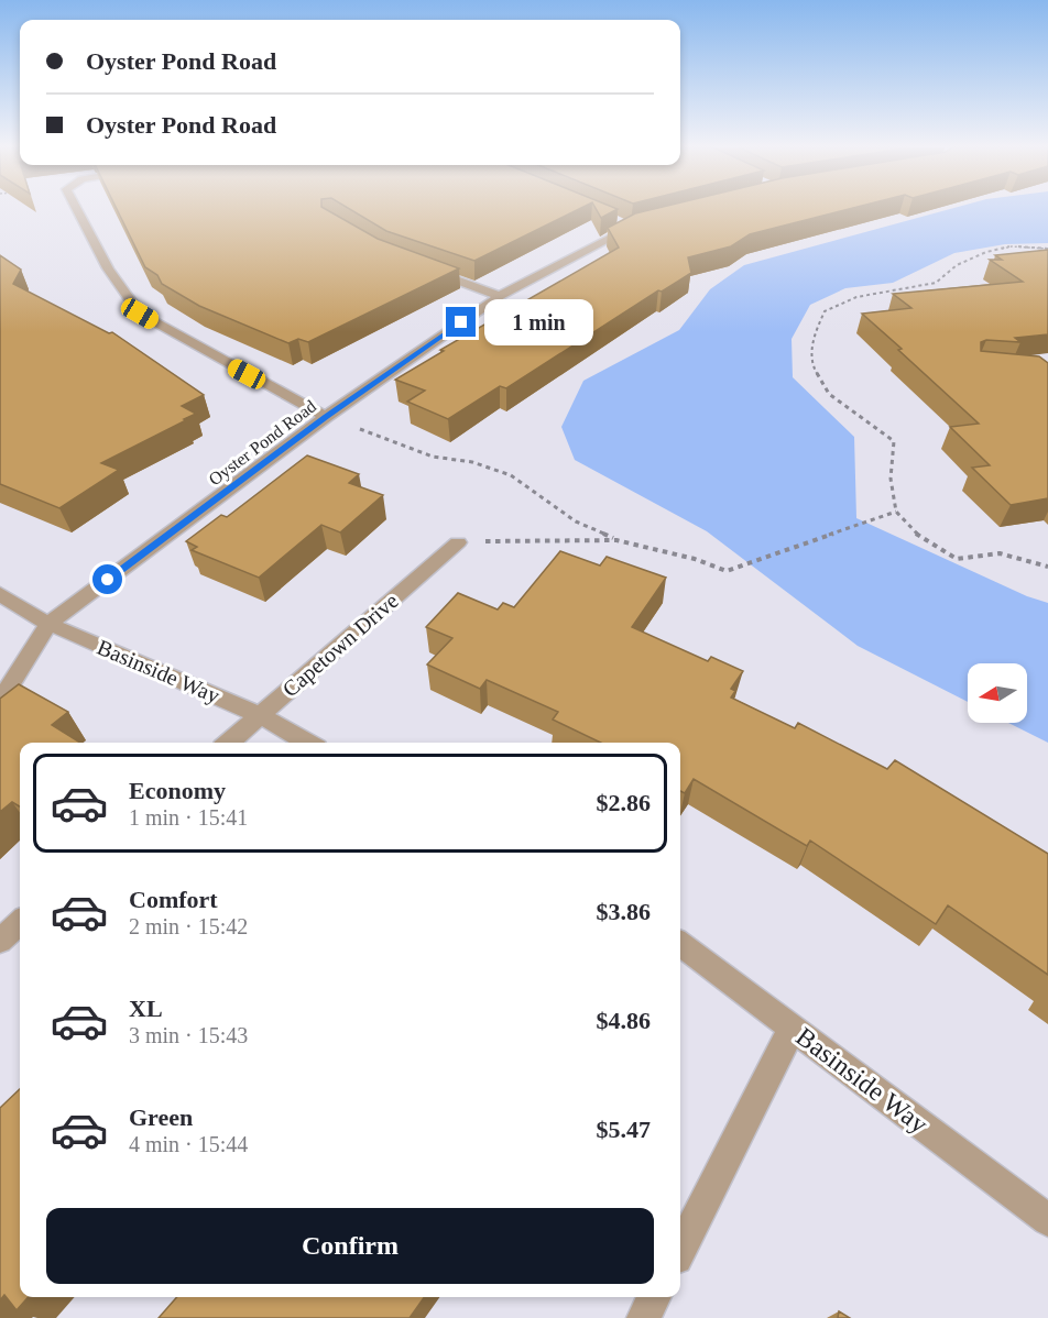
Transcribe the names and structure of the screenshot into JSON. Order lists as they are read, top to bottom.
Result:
{
  "streets": {
    "street": ["Oyster Pond Road", "Capetown Drive", "Basinside Way"]
  },
  "crossings": [
    ["Oyster Pond Road", "Basinside Way"],
    ["Capetown Drive", "Basinside Way"]
  ],
  "north": "left",
  "page": {
    "banner": ["Oyster Pond Road", "Oyster Pond Road"],
    "bubble": "1 min",
    "list": [
      {
        "name": "Economy",
        "note": "1 min · 15:41",
        "value": "$2.86"
      },
      {
        "name": "Comfort",
        "note": "2 min · 15:42",
        "value": "$3.86"
      },
      {
        "name": "XL",
        "note": "3 min · 15:43",
        "value": "$4.86"
      },
      {
        "name": "Green",
        "note": "4 min · 15:44",
        "value": "$5.47"
      }
    ],
    "buttons": "Confirm"
  }
}
